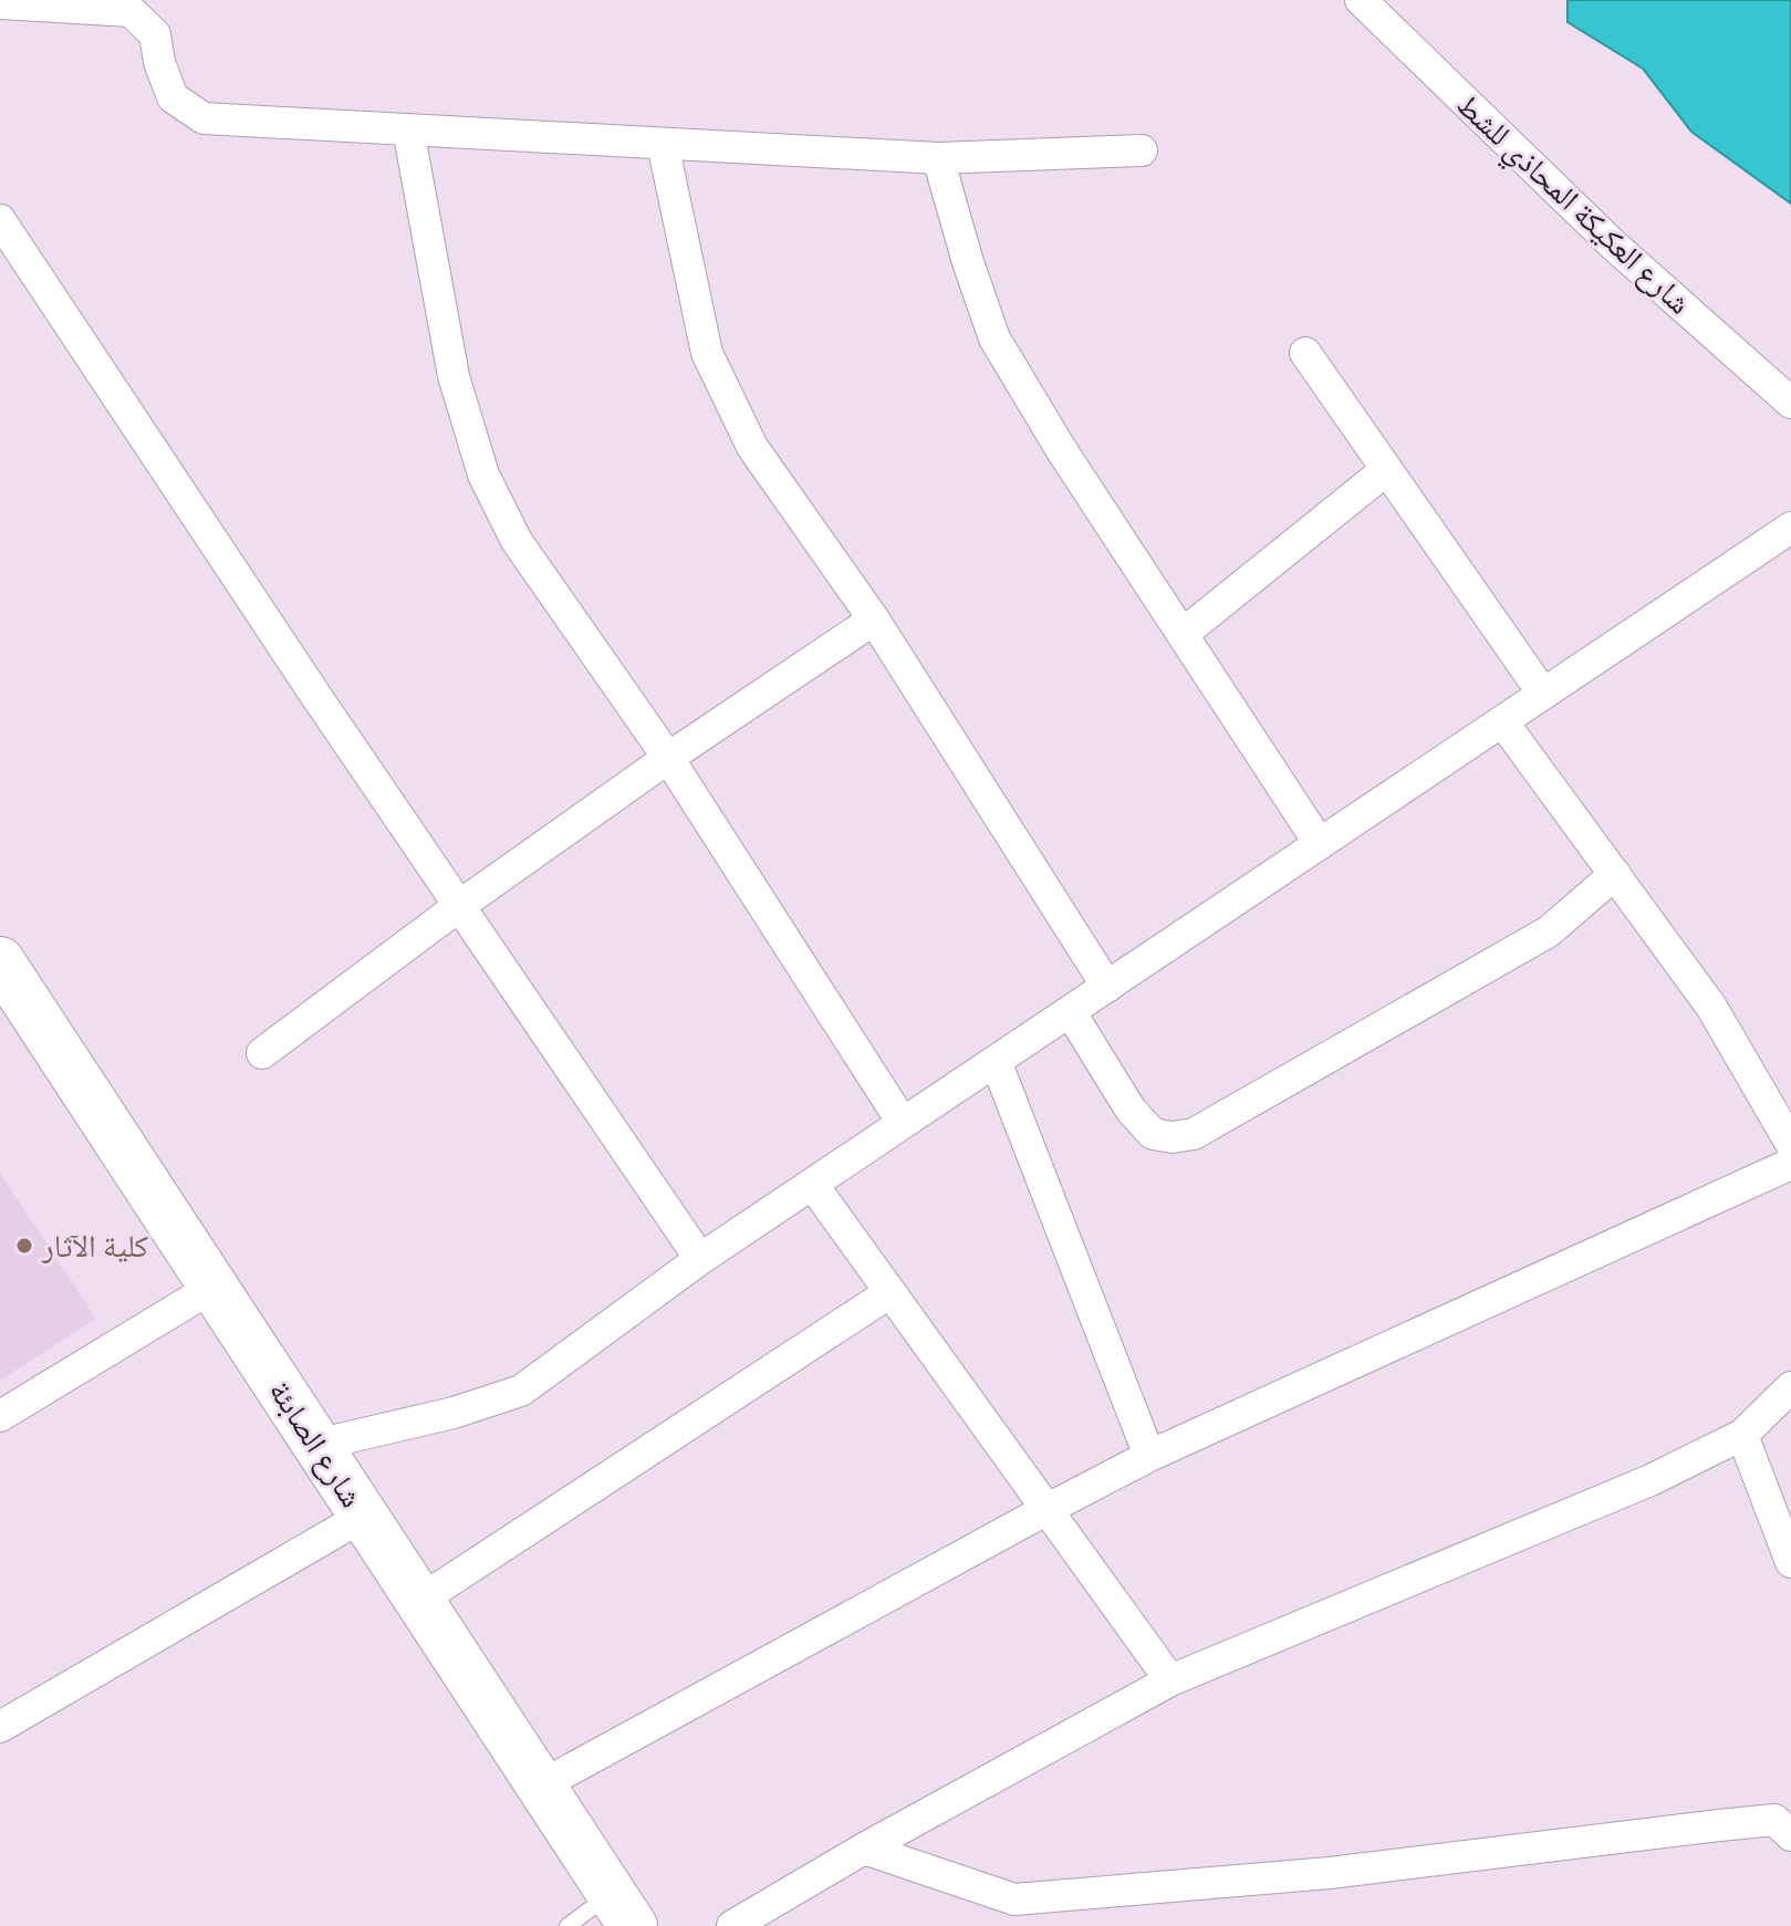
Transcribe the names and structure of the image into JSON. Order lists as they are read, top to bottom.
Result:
{
  "streets": {
    "main road": ["شارع الصابئة"],
    "street": ["شارع العكيكة المحاذي للشط"]
  },
  "places": ["كلية الآثار"]
}
